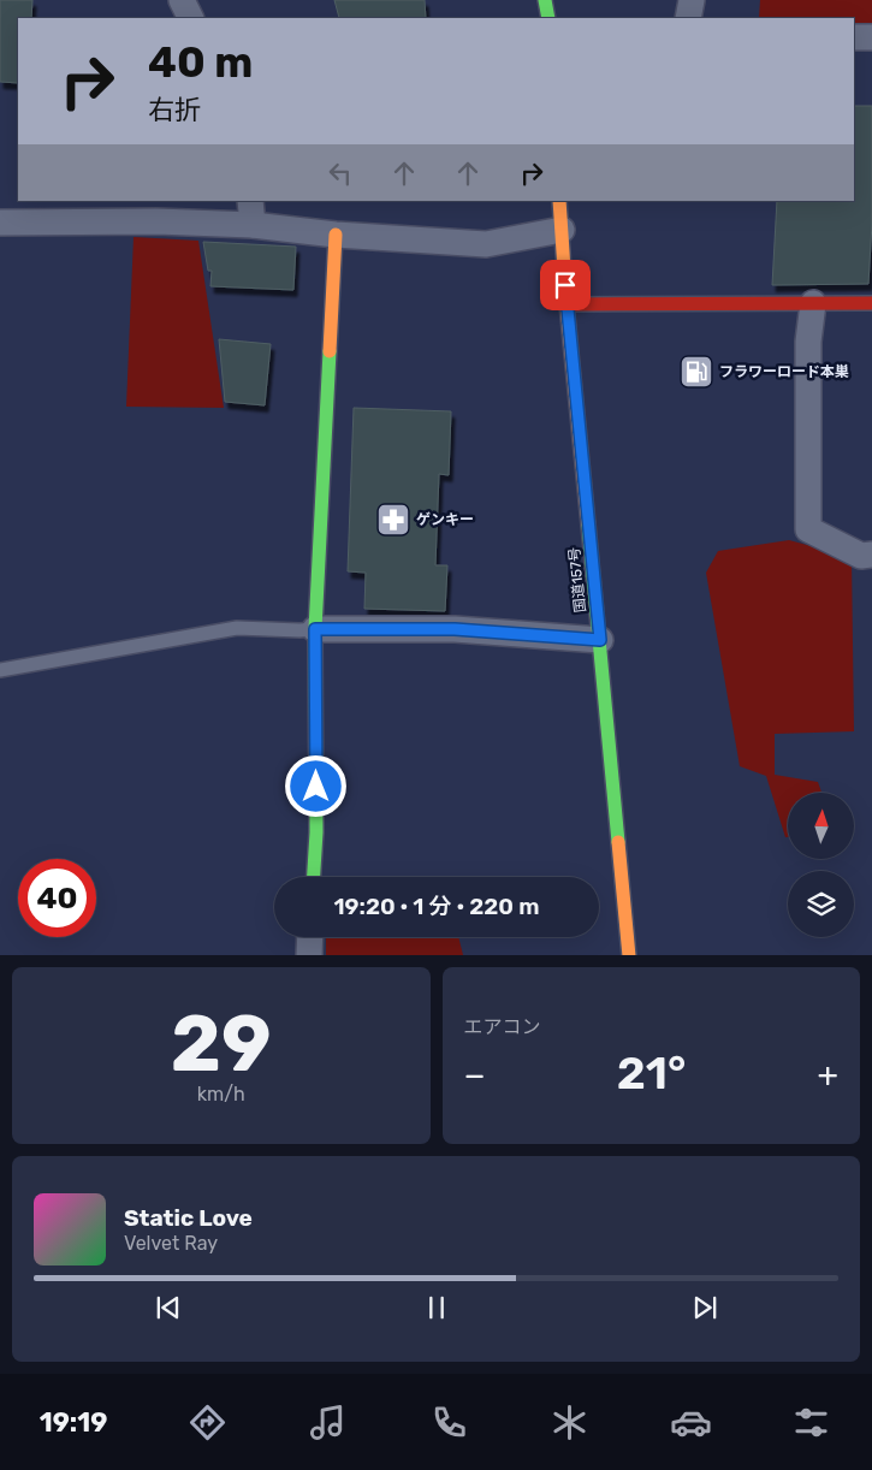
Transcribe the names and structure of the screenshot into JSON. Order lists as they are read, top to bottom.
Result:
{
  "streets": {
    "main road": ["国道157号"]
  },
  "places": {
    "fuel station": ["フラワーロード本巣"],
    "pharmacy": ["ゲンキー"]
  },
  "north": "top",
  "page": {
    "turn": ["40 m", "右折"],
    "limit": "40",
    "trip": "19:20 · 1 分 · 220 m",
    "tile": [
      ["29", "km/h"],
      "エアコン"
    ],
    "heat": ["−", "21°", "+"],
    "song": ["Static Love", "Velvet Ray"],
    "tabs": "19:19"
  }
}
